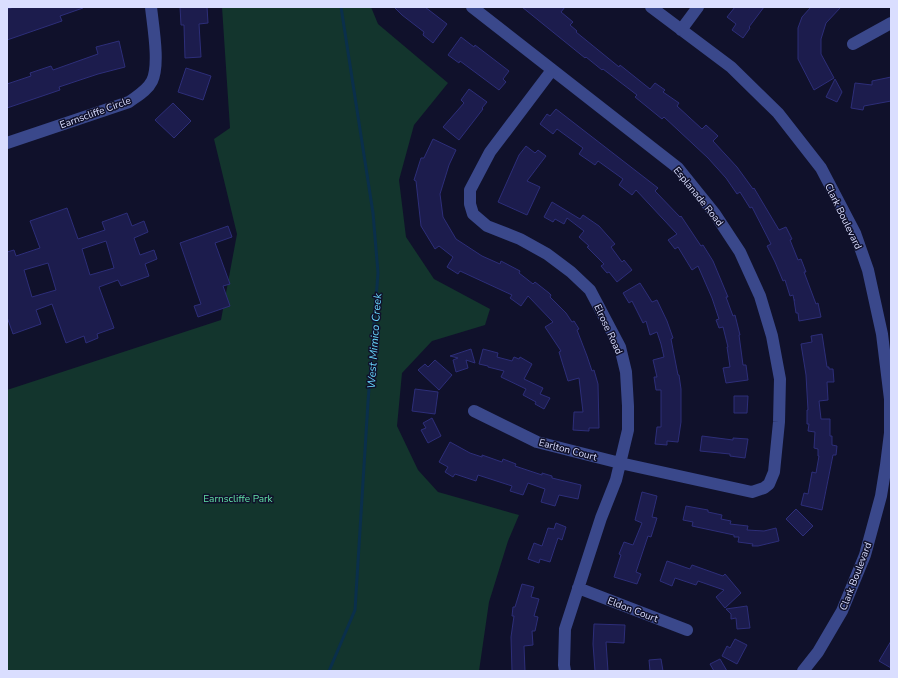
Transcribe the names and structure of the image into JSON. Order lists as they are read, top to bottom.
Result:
{
  "streets": {
    "street": [
      "Earnscliffe Circle",
      "Esplanade Road",
      "Clark Boulevard",
      "Elrose Road",
      "Earlton Court",
      "Eldon Court"
    ]
  },
  "crossings": [
    ["Esplanade Road", "Elrose Road"],
    ["Esplanade Road", "Earlton Court"],
    ["Elrose Road", "Earlton Court"],
    ["Elrose Road", "Eldon Court"]
  ],
  "water": ["West Mimico Creek"],
  "parks": ["Earnscliffe Park"]
}
